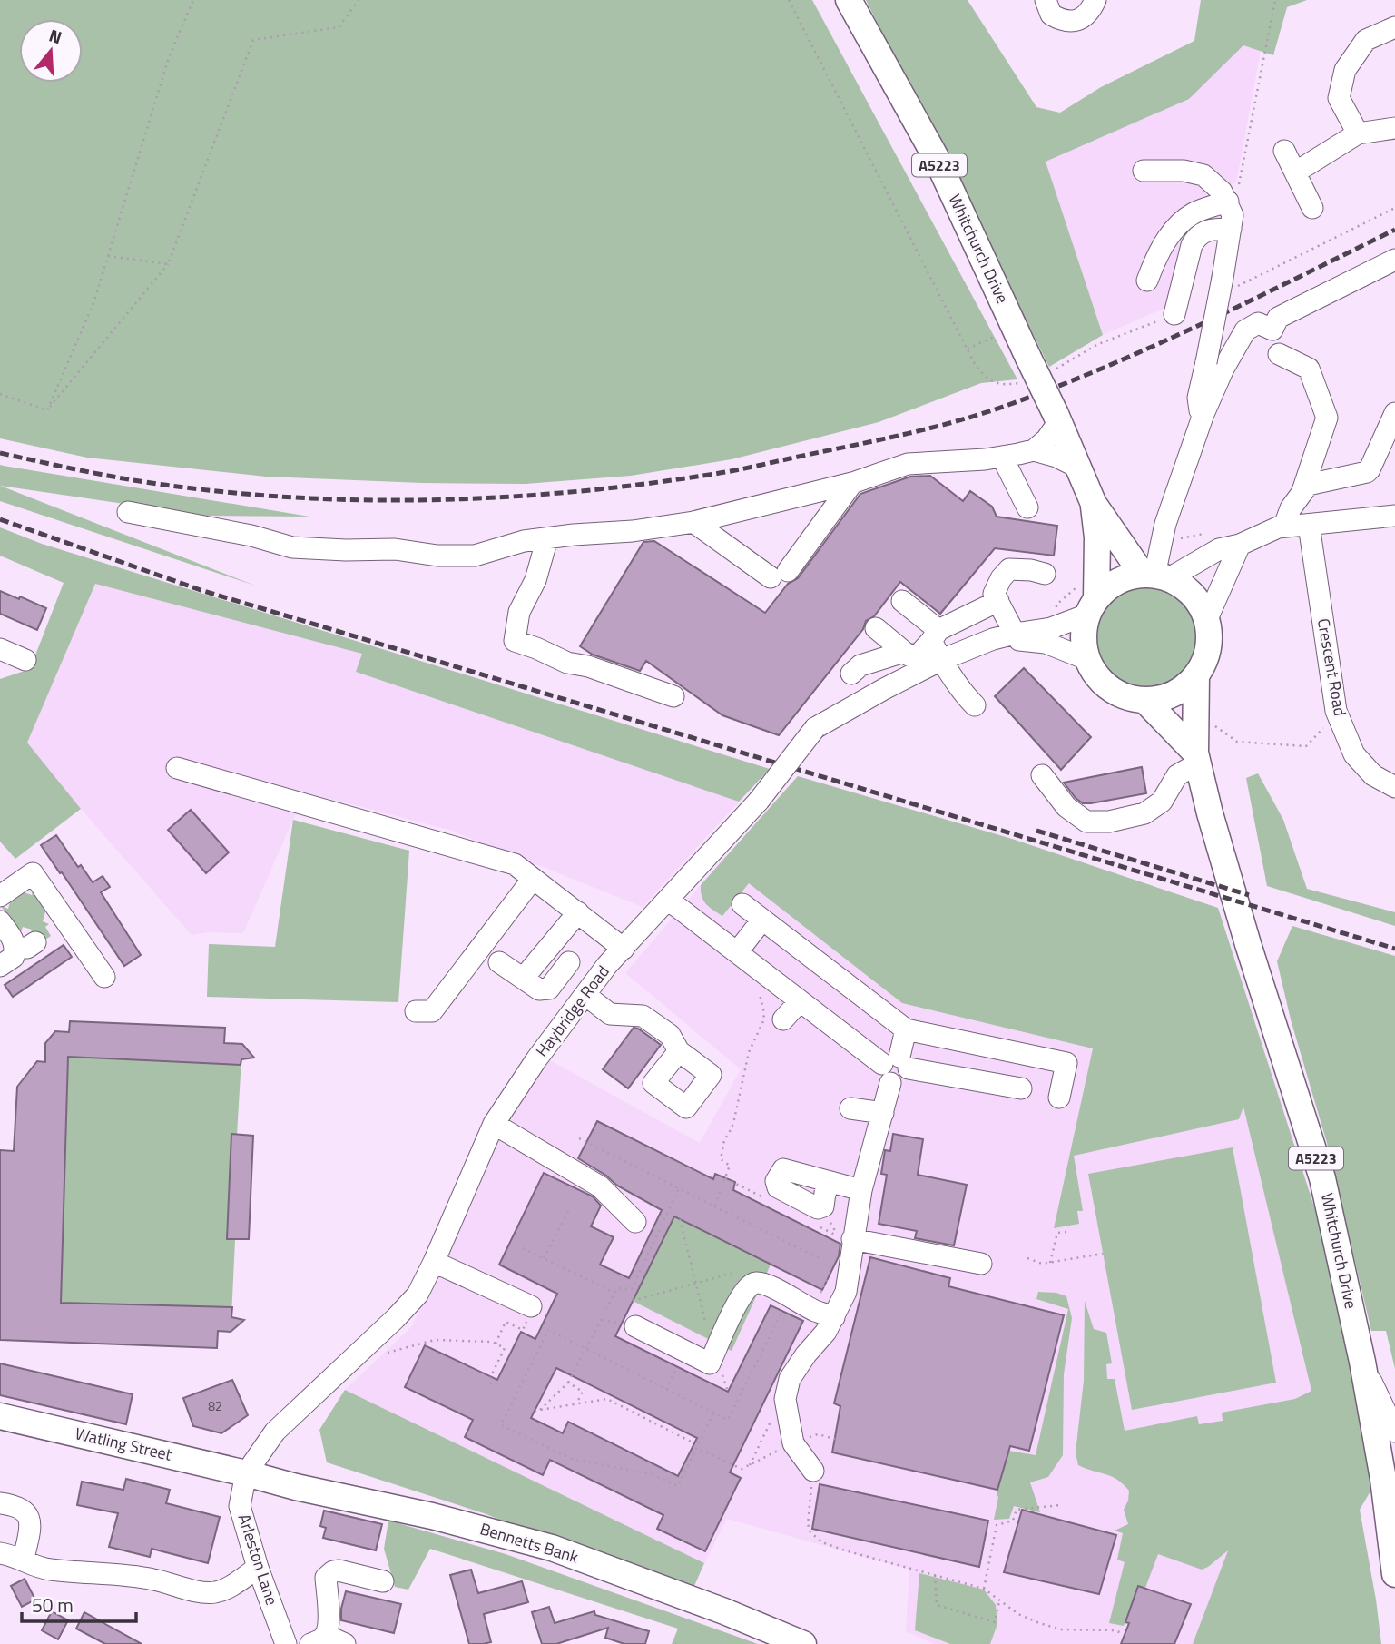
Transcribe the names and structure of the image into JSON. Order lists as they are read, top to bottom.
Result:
{
  "streets": {
    "main road": [
      "A5223",
      "Whitchurch Drive",
      "Watling Street",
      "Bennetts Bank"
    ],
    "street": ["Crescent Road", "Haybridge Road", "Arleston Lane"]
  },
  "crossings": [
    ["Whitchurch Drive", "Haybridge Road"],
    ["Haybridge Road", "Watling Street"],
    ["Haybridge Road", "Bennetts Bank"],
    ["Haybridge Road", "Arleston Lane"],
    ["Watling Street", "Bennetts Bank"],
    ["Watling Street", "Arleston Lane"],
    ["Bennetts Bank", "Arleston Lane"]
  ],
  "house_numbers": ["82"],
  "scale_bar": "50 m",
  "north": "top"
}
